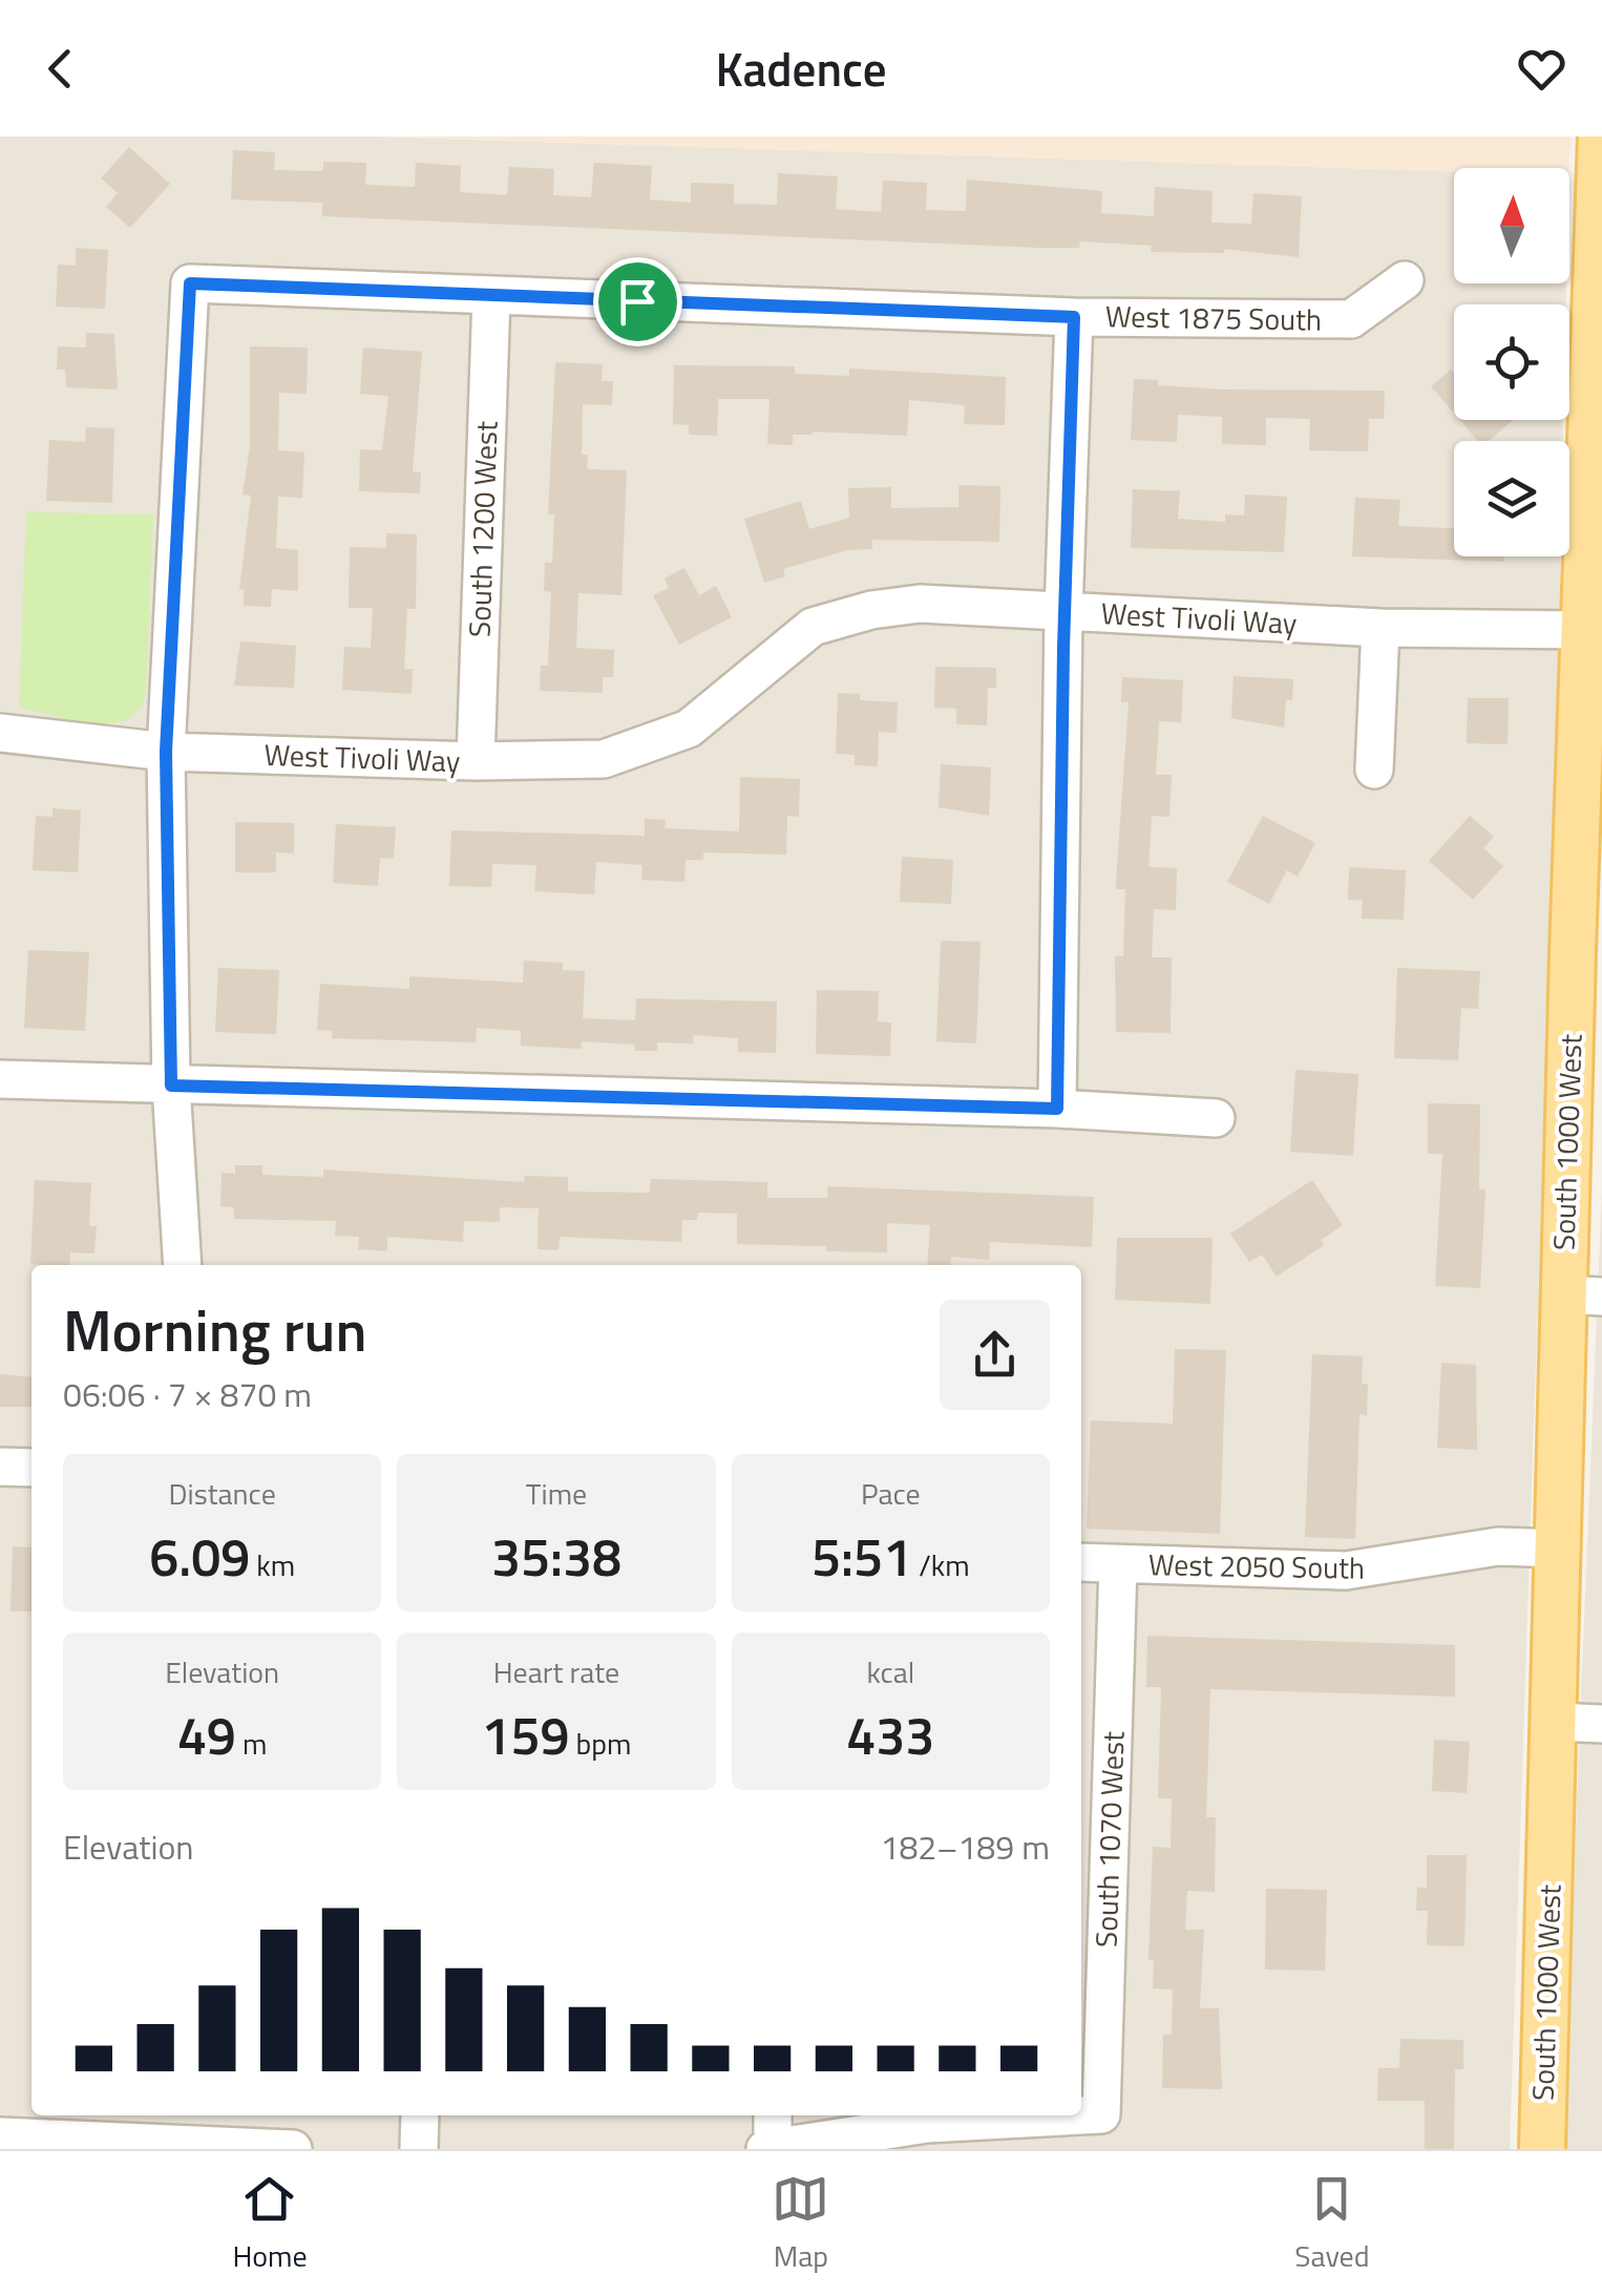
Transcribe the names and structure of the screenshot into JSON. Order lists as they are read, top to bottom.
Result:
{
  "streets": {
    "main road": ["South 1000 West"],
    "street": [
      "West 1875 South",
      "South 1200 West",
      "West Tivoli Way",
      "West 2050 South",
      "South 1070 West"
    ]
  },
  "crossings": [
    ["West 1875 South", "South 1200 West"],
    ["West 1875 South", "West Tivoli Way"],
    ["South 1200 West", "West Tivoli Way"],
    ["West Tivoli Way", "South 1000 West"],
    ["South 1000 West", "West 2050 South"],
    ["West 2050 South", "South 1070 West"]
  ],
  "north": "top",
  "page": {
    "header": "Kadence",
    "heading": ["Morning run", "06:06 · 7 × 870 m"],
    "stats": [
      ["Distance", "6.09 km"],
      ["Time", "35:38"],
      ["Pace", "5:51 /km"],
      ["Elevation", "49 m"],
      ["Heart rate", "159 bpm"],
      ["kcal", "433"]
    ],
    "chart": ["Elevation", "182–189 m"],
    "tabs": ["Home", "Map", "Saved"]
  }
}
